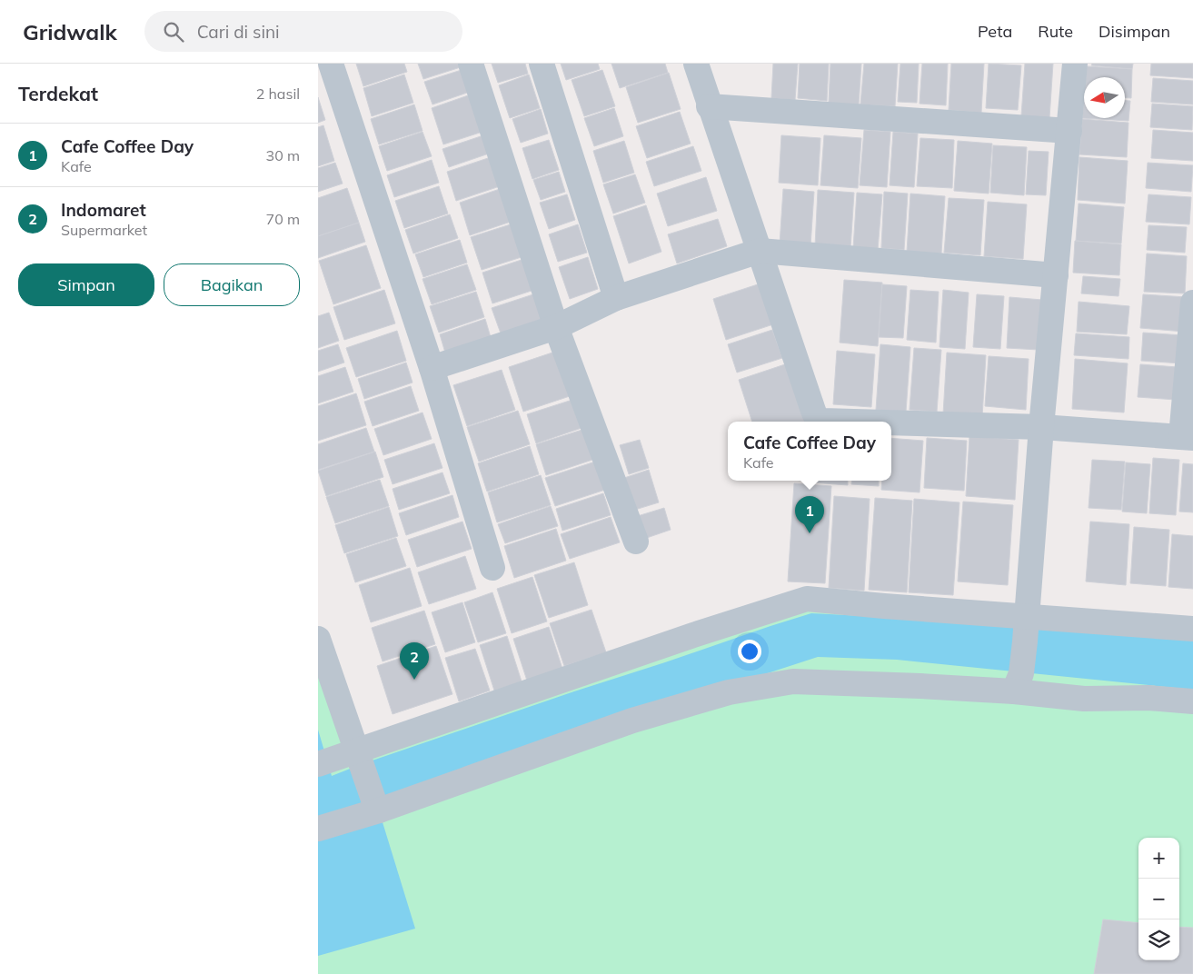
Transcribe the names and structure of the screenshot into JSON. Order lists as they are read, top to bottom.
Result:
{
  "north": "left",
  "page": {
    "header": "Gridwalk",
    "search": "Cari di sini",
    "nav": ["Peta", "Rute", "Disimpan"],
    "heading": ["Terdekat", "2 hasil"],
    "list": [
      {
        "mark": "1",
        "name": "Cafe Coffee Day",
        "note": "Kafe",
        "value": "30 m"
      },
      {
        "mark": "2",
        "name": "Indomaret",
        "note": "Supermarket",
        "value": "70 m"
      }
    ],
    "buttons": ["Simpan", "Bagikan"],
    "popup": ["Cafe Coffee Day", "Kafe"],
    "pins": ["1", "2"],
    "map_buttons": ["+", "−"]
  }
}
